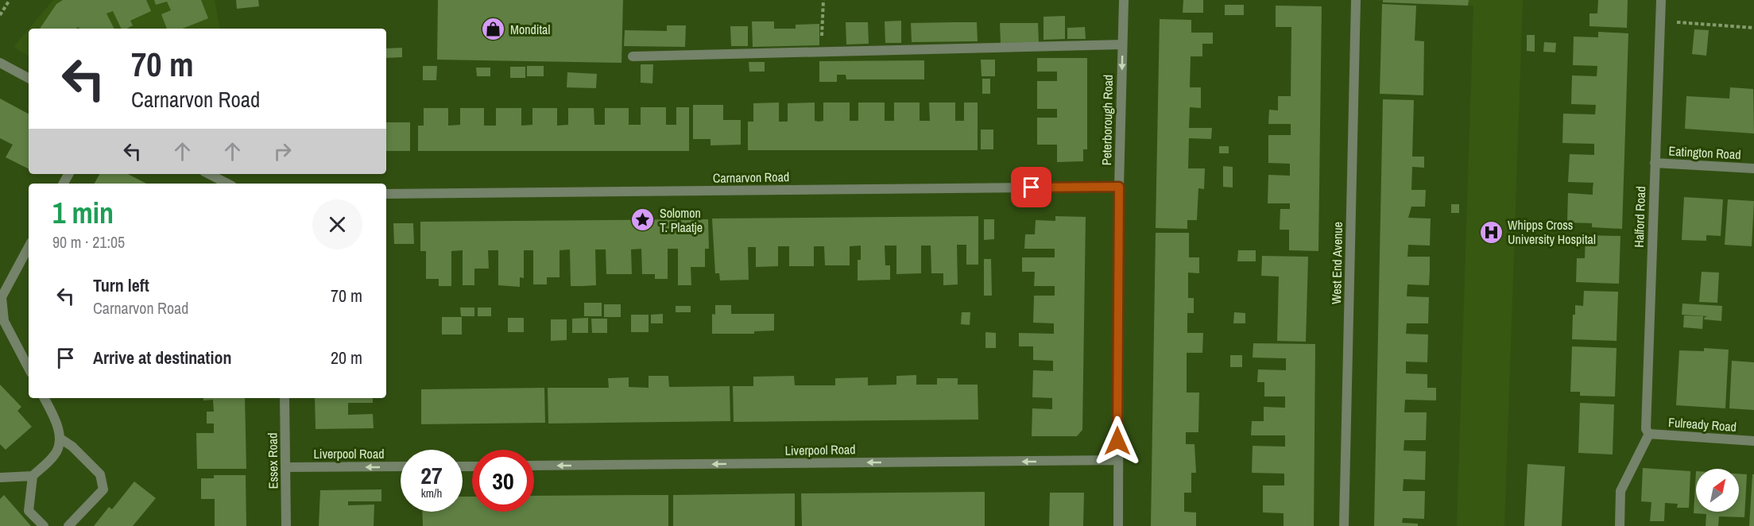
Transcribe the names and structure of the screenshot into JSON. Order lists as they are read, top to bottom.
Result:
{
  "streets": {
    "street": [
      "Peterborough Road",
      "Eatington Road",
      "Carnarvon Road",
      "Halford Road",
      "West End Avenue",
      "Fulready Road",
      "Liverpool Road",
      "Essex Road"
    ]
  },
  "crossings": [
    ["Peterborough Road", "Carnarvon Road"],
    ["Peterborough Road", "Liverpool Road"],
    ["Eatington Road", "Halford Road"],
    ["Halford Road", "Fulready Road"],
    ["Liverpool Road", "Essex Road"]
  ],
  "one_way": ["Liverpool Road"],
  "places": {
    "shop": ["Mondital"],
    "place": ["Solomon T. Plaatje"],
    "hospital": ["Whipps Cross University Hospital"]
  },
  "north": "top right",
  "page": {
    "turn": ["70 m", "Carnarvon Road"],
    "heading": ["1 min", "90 m · 21:05"],
    "list": [
      {
        "name": "Turn left",
        "note": "Carnarvon Road",
        "value": "70 m"
      },
      {
        "name": "Arrive at destination",
        "value": "20 m"
      }
    ],
    "speed": "27 km/h",
    "limit": "30"
  }
}
